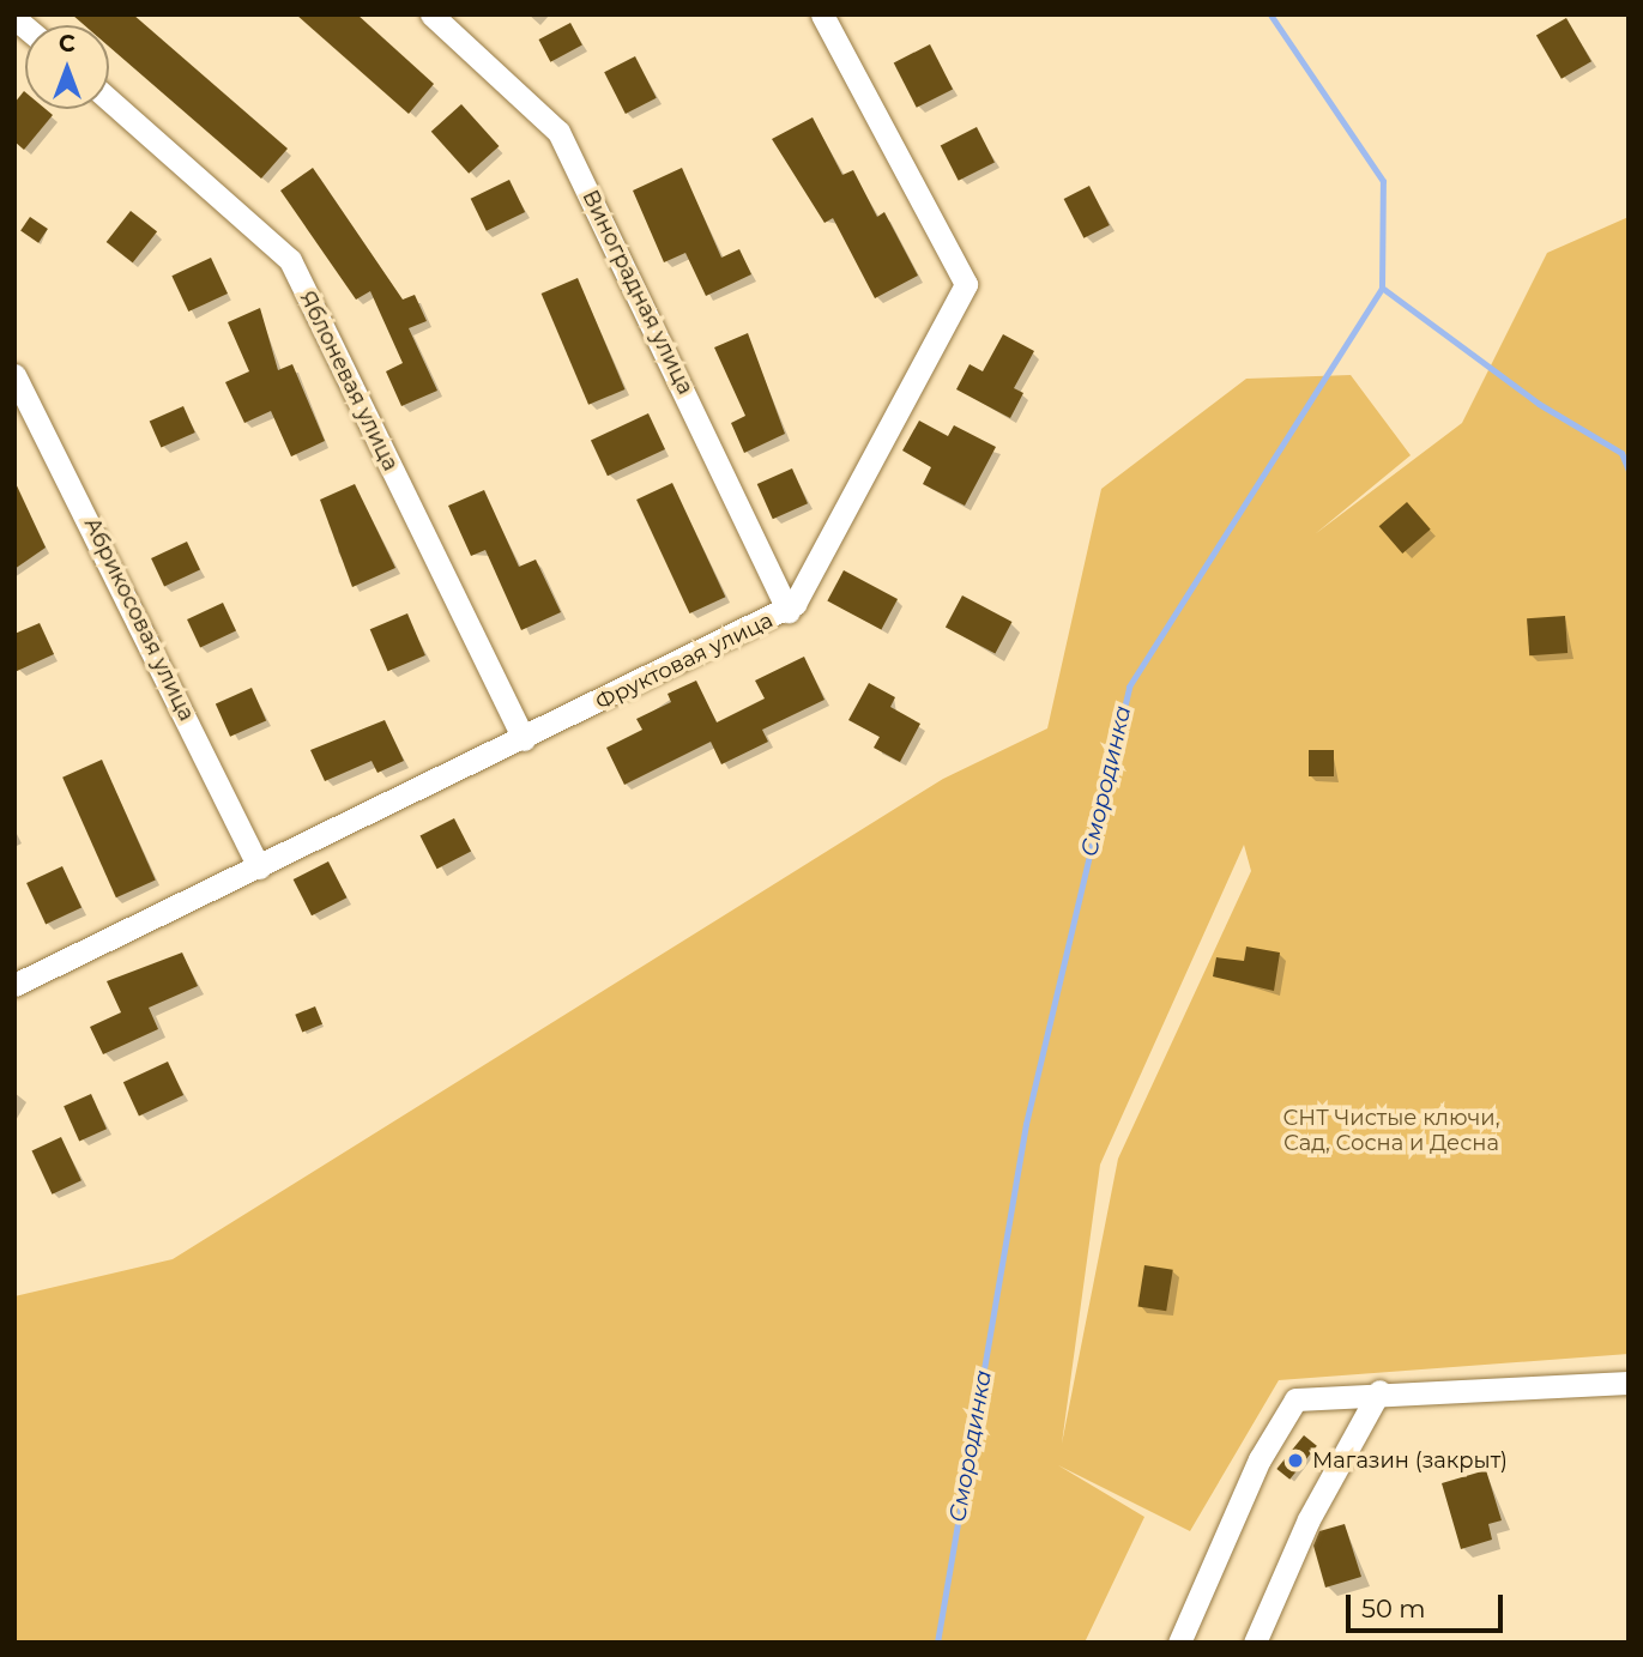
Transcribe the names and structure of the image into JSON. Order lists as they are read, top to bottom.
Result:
{
  "streets": {
    "street": [
      "Виноградная улица",
      "Яблоневая улица",
      "Абрикосовая улица",
      "Фруктовая улица"
    ]
  },
  "crossings": [
    ["Виноградная улица", "Фруктовая улица"],
    ["Яблоневая улица", "Фруктовая улица"],
    ["Абрикосовая улица", "Фруктовая улица"]
  ],
  "water": ["Смородинка"],
  "parks": ["СНТ Чистые ключи, Сад, Сосна и Десна"],
  "places": ["Магазин (закрыт)"],
  "scale_bar": "50 m",
  "north": "top"
}
